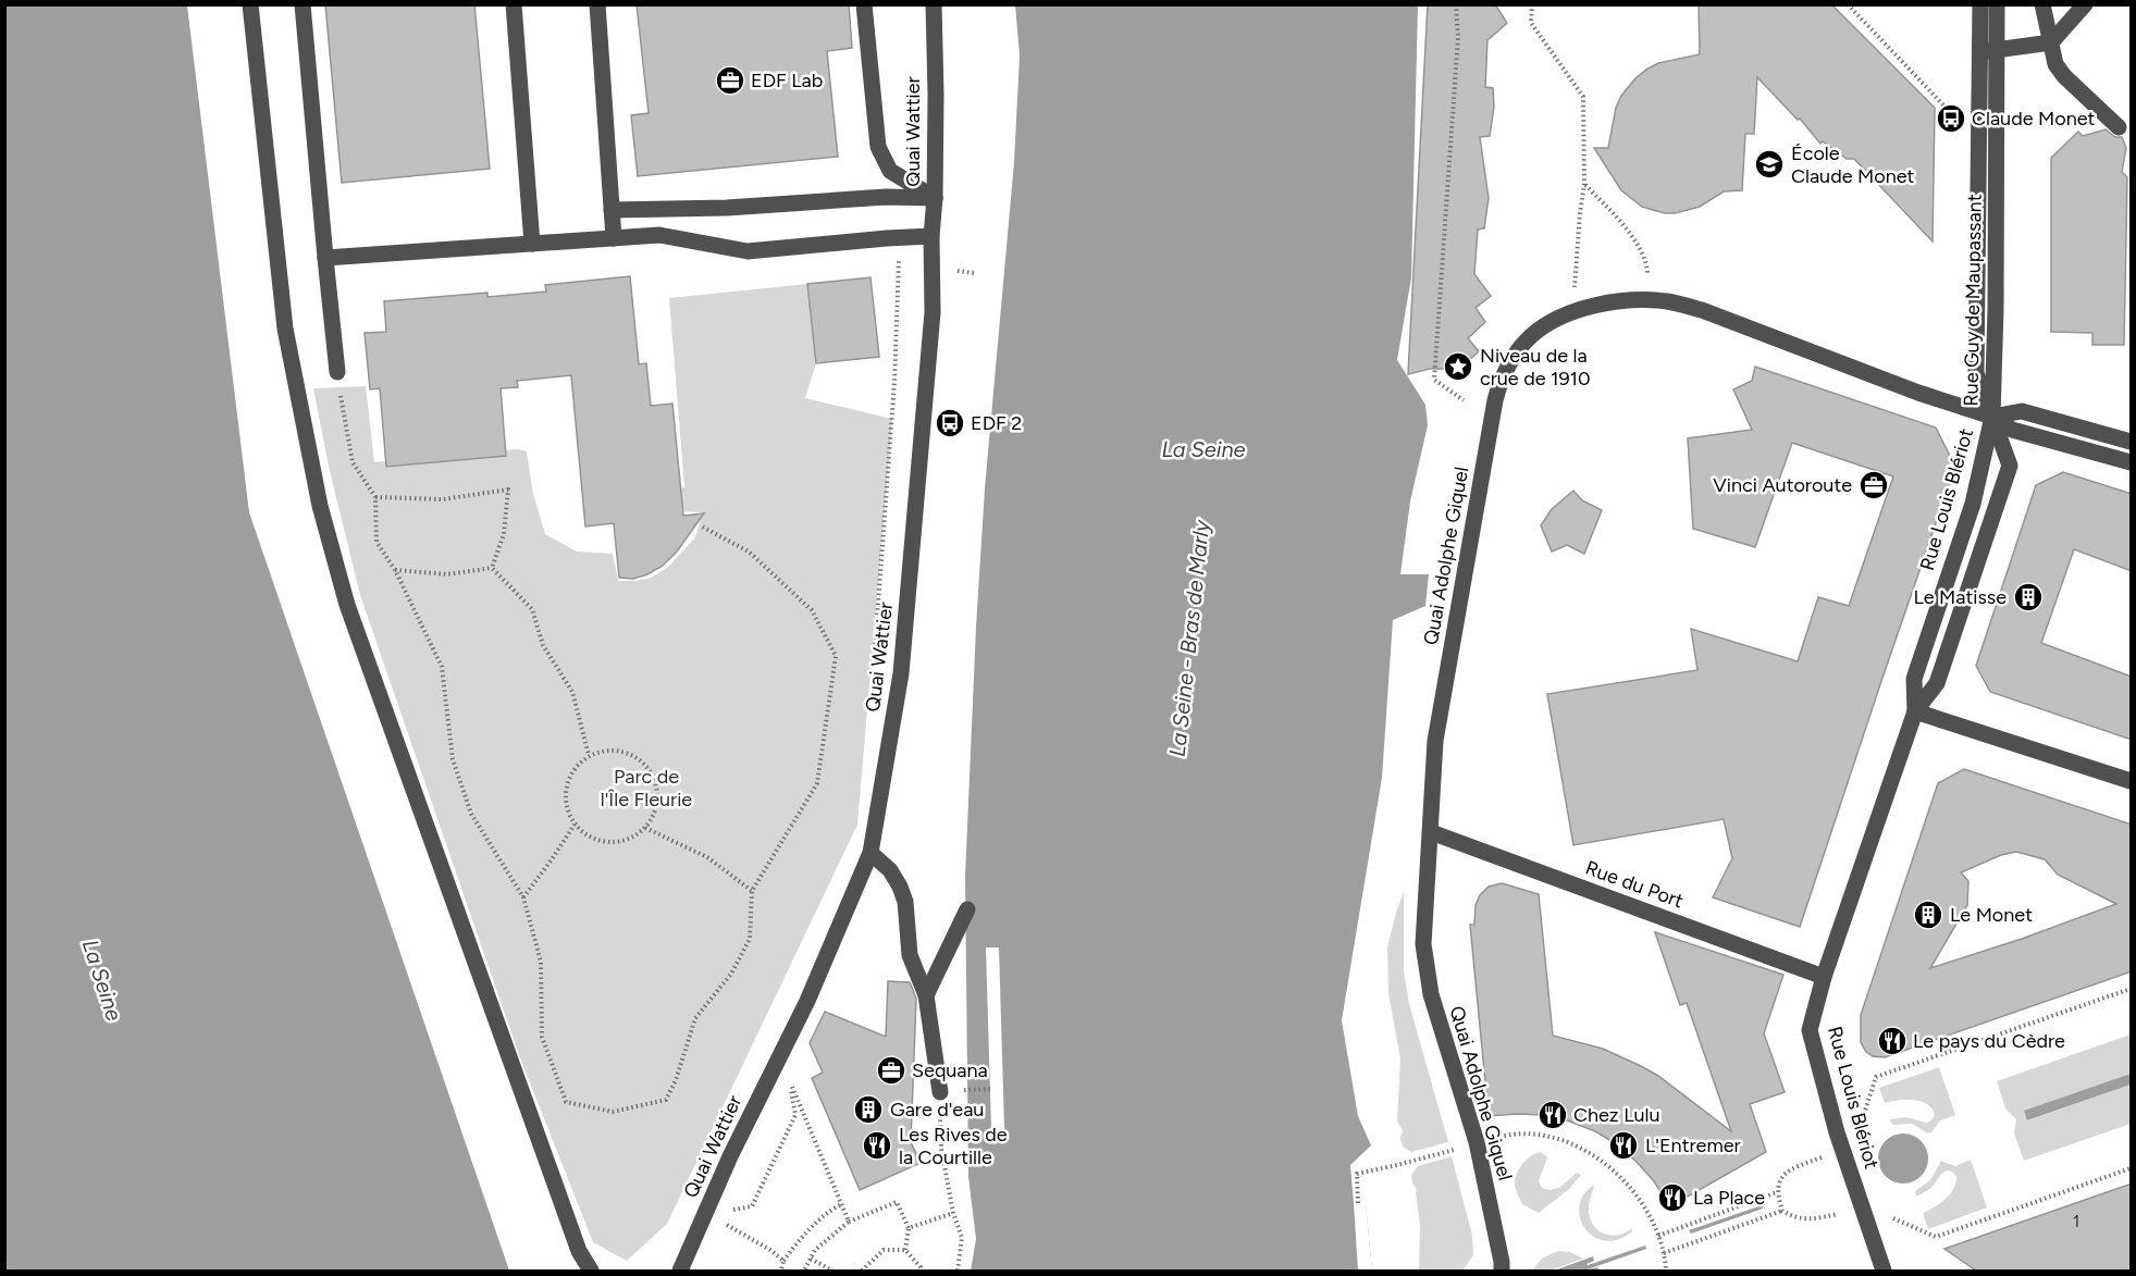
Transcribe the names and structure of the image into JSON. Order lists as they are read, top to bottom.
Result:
{
  "streets": {
    "street": [
      "Quai Wattier",
      "Rue Guy de Maupassant",
      "Rue Louis Blériot",
      "Quai Adolphe Giquel",
      "Rue du Port"
    ]
  },
  "crossings": [
    ["Rue Guy de Maupassant", "Rue Louis Blériot"],
    ["Rue Guy de Maupassant", "Quai Adolphe Giquel"],
    ["Rue Louis Blériot", "Quai Adolphe Giquel"],
    ["Rue Louis Blériot", "Rue du Port"],
    ["Quai Adolphe Giquel", "Rue du Port"]
  ],
  "water": ["La Seine", "La Seine - Bras de Marly"],
  "parks": ["Parc de l'Île Fleurie"],
  "places": {
    "office": ["EDF Lab", "Vinci Autoroute", "Sequana"],
    "bus stop": ["Claude Monet", "EDF 2"],
    "school or university": ["École Claude Monet"],
    "place": ["Niveau de la crue de 1910"],
    "building": ["Le Matisse", "Le Monet", "Gare d'eau"],
    "restaurant": [
      "Le pays du Cèdre",
      "Chez Lulu",
      "Les Rives de la Courtille",
      "L'Entremer",
      "La Place"
    ]
  },
  "house_numbers": ["1"]
}
